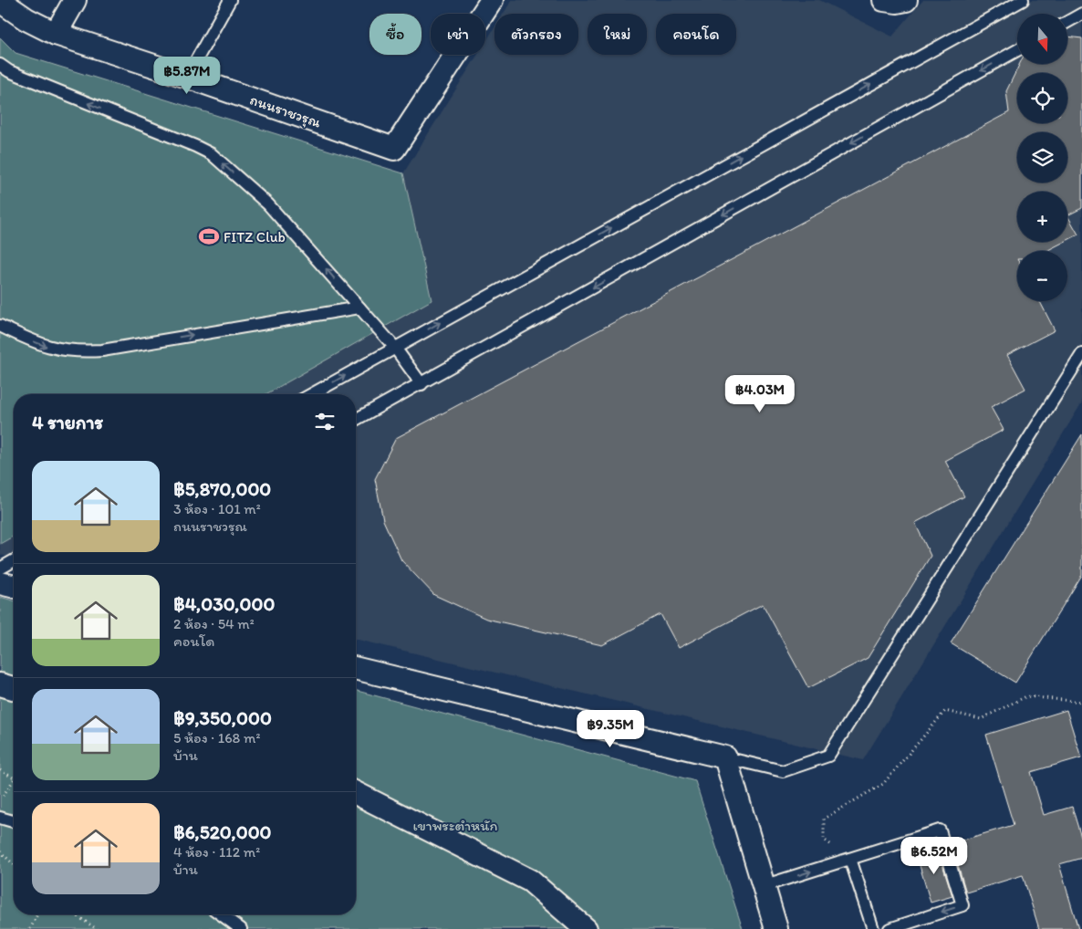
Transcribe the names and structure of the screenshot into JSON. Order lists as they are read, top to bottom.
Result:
{
  "streets": {
    "street": ["ถนนราชวรุณ"]
  },
  "parks": ["เขาพระตำหนัก"],
  "places": {
    "sports": ["FITZ Club"]
  },
  "north": "bottom",
  "page": {
    "map_buttons": ["+", "−"],
    "chip": [
      "ซื้อ",
      "เช่า",
      "ตัวกรอง",
      "ใหม่",
      "คอนโด"
    ],
    "price": [
      "฿5.87M",
      "฿4.03M",
      "฿9.35M",
      "฿6.52M"
    ],
    "heading": "4 รายการ",
    "list": [
      {
        "name": "฿5,870,000",
        "note": "3 ห้อง · 101 m² · ถนนราชวรุณ"
      },
      {
        "name": "฿4,030,000",
        "note": "2 ห้อง · 54 m² · คอนโด"
      },
      {
        "name": "฿9,350,000",
        "note": "5 ห้อง · 168 m² · บ้าน"
      },
      {
        "name": "฿6,520,000",
        "note": "4 ห้อง · 112 m² · บ้าน"
      }
    ]
  }
}
